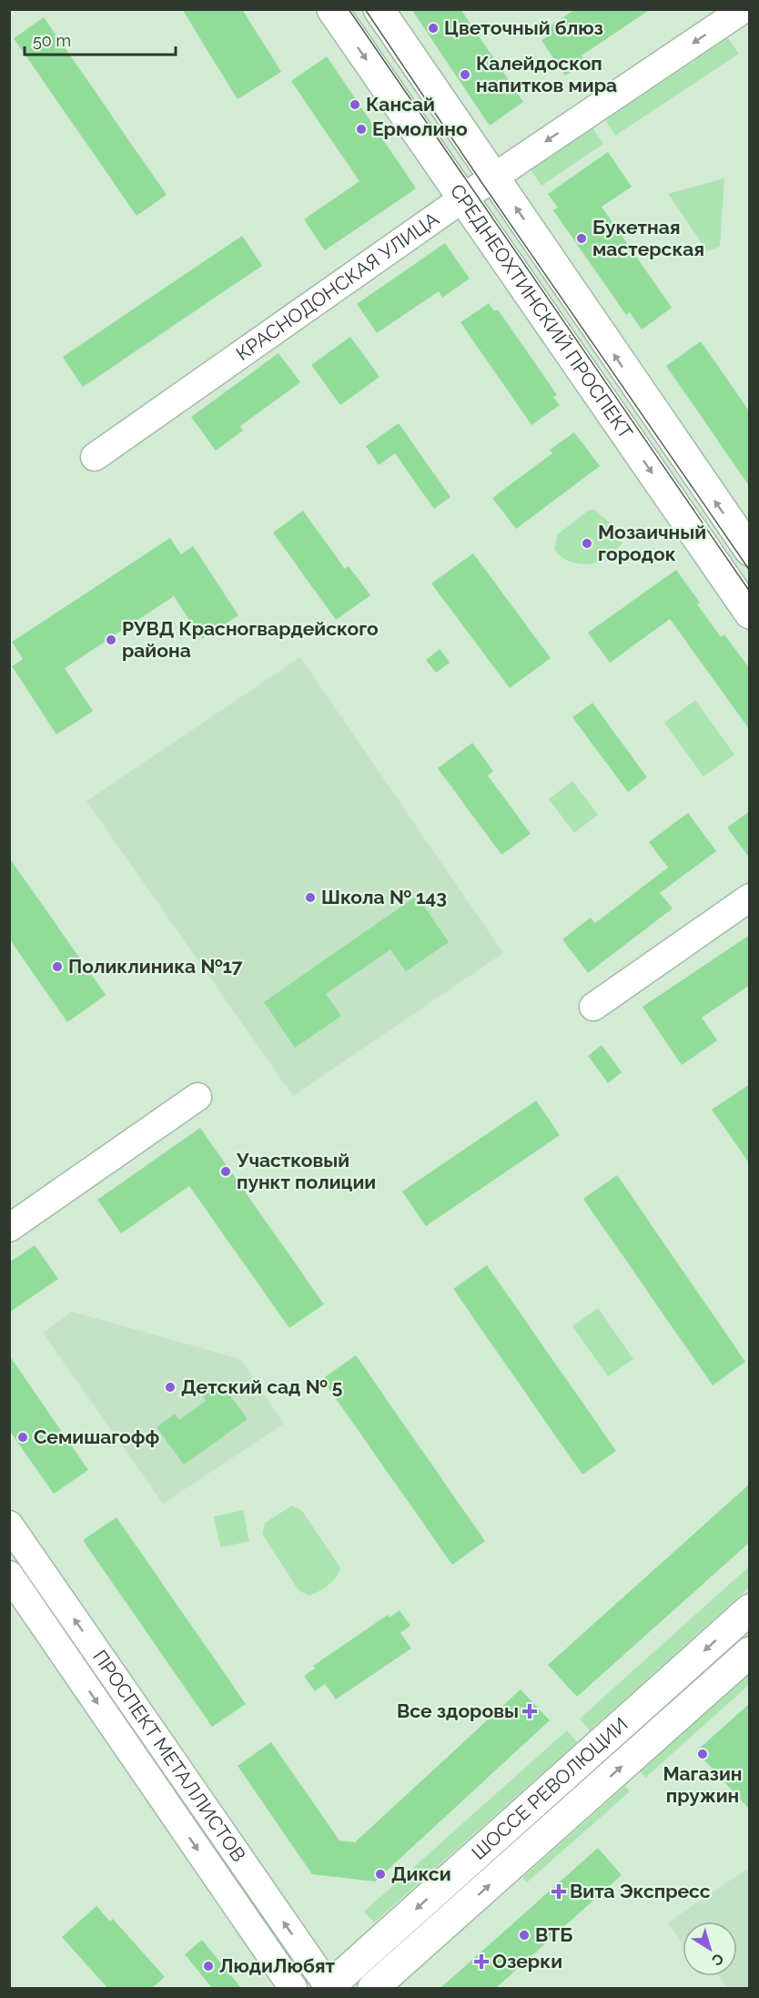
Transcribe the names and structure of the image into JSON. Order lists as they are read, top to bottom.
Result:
{
  "streets": {
    "main road": ["СРЕДНЕОХТИНСКИЙ ПРОСПЕКТ", "ШОССЕ РЕВОЛЮЦИИ"],
    "street": ["КРАСНОДОНСКАЯ УЛИЦА", "ПРОСПЕКТ МЕТАЛЛИСТОВ"]
  },
  "crossings": [
    ["КРАСНОДОНСКАЯ УЛИЦА", "СРЕДНЕОХТИНСКИЙ ПРОСПЕКТ"],
    ["ПРОСПЕКТ МЕТАЛЛИСТОВ", "ШОССЕ РЕВОЛЮЦИИ"]
  ],
  "one_way": ["КРАСНОДОНСКАЯ УЛИЦА"],
  "places": {
    "other": [
      "Цветочный блюз",
      "Калейдоскоп напитков мира",
      "Кансай",
      "Ермолино",
      "Букетная мастерская",
      "Мозаичный городок",
      "РУВД Красногвардейского района",
      "Школа № 143",
      "Поликлиника №17",
      "Участковый пункт полиции",
      "Детский сад № 5",
      "Семишагофф",
      "Магазин пружин",
      "Дикси",
      "ВТБ",
      "ЛюдиЛюбят"
    ],
    "health": ["Все здоровы", "Вита Экспресс", "Озерки"]
  },
  "scale_bar": "50 m",
  "north": "bottom right"
}
